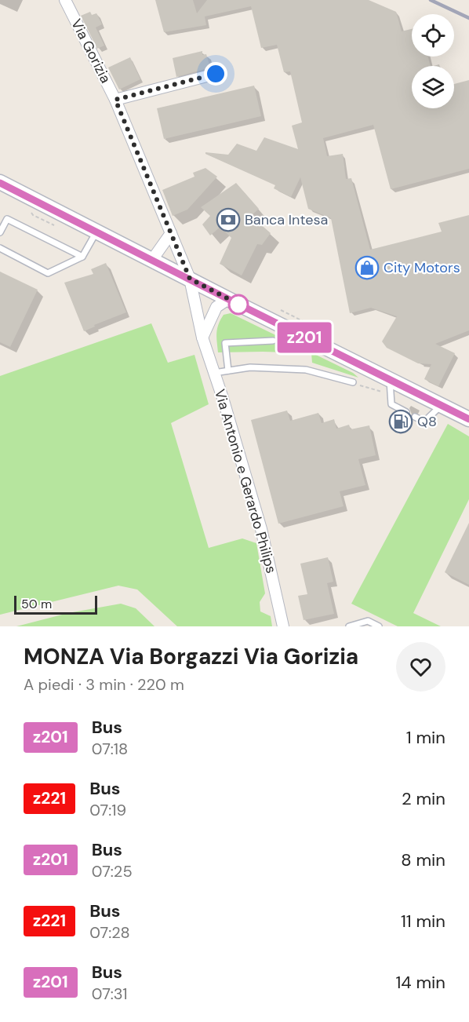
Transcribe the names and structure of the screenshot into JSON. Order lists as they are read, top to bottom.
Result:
{
  "streets": {
    "street": ["Via Gorizia", "Via Antonio e Gerardo Philips"]
  },
  "crossings": [
    ["Via Gorizia", "Via Antonio e Gerardo Philips"]
  ],
  "places": {
    "bank": ["Banca Intesa"],
    "shop": ["City Motors"],
    "fuel station": ["Q8"]
  },
  "lines": ["bus line z201"],
  "scale_bar": "50 m",
  "page": {
    "on_map": "z201",
    "scale": "50 m",
    "heading": ["MONZA Via Borgazzi Via Gorizia", "A piedi · 3 min · 220 m"],
    "list": [
      {
        "mark": "z201",
        "name": "Bus",
        "note": "07:18",
        "value": "1 min"
      },
      {
        "mark": "z221",
        "name": "Bus",
        "note": "07:19",
        "value": "2 min"
      },
      {
        "mark": "z201",
        "name": "Bus",
        "note": "07:25",
        "value": "8 min"
      },
      {
        "mark": "z221",
        "name": "Bus",
        "note": "07:28",
        "value": "11 min"
      },
      {
        "mark": "z201",
        "name": "Bus",
        "note": "07:31",
        "value": "14 min"
      }
    ]
  }
}
